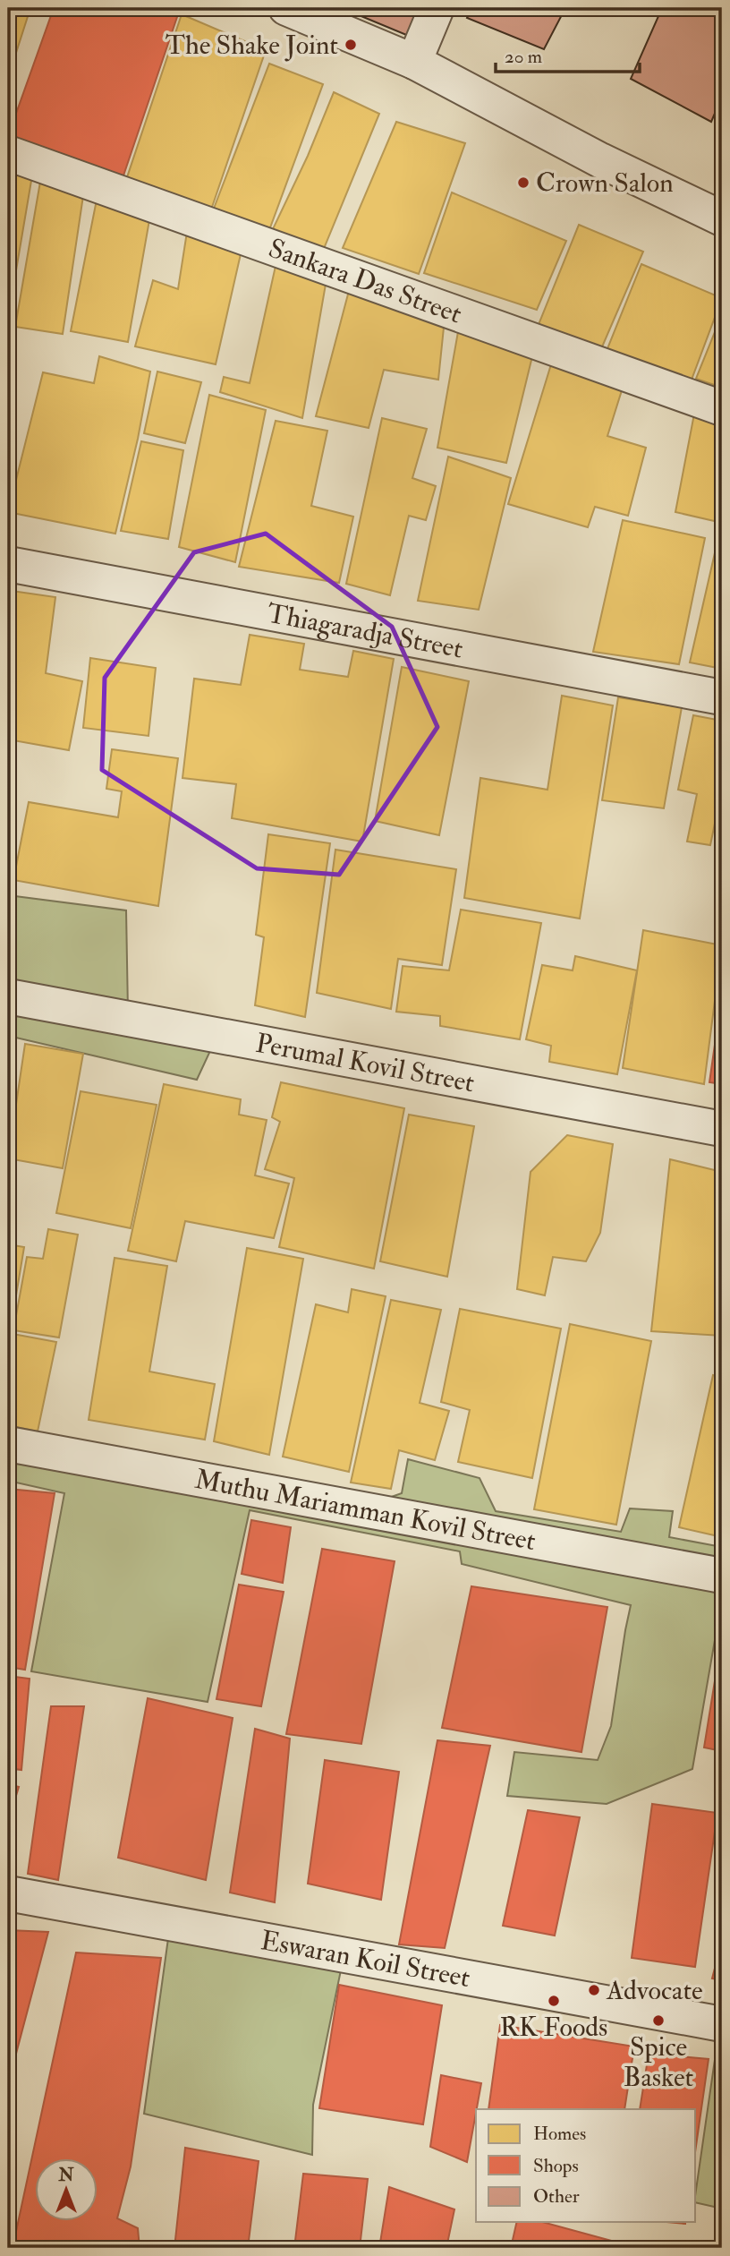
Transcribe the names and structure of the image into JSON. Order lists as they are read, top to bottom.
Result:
{
  "streets": {
    "street": [
      "Sankara Das Street",
      "Thiagaradja Street",
      "Perumal Kovil Street",
      "Muthu Mariamman Kovil Street",
      "Eswaran Koil Street"
    ]
  },
  "places": [
    "The Shake Joint",
    "Crown Salon",
    "Advocate",
    "RK Foods",
    "Spice Basket"
  ],
  "legend": ["Homes", "Shops", "Other"],
  "scale_bar": "20 m",
  "north": "top"
}
